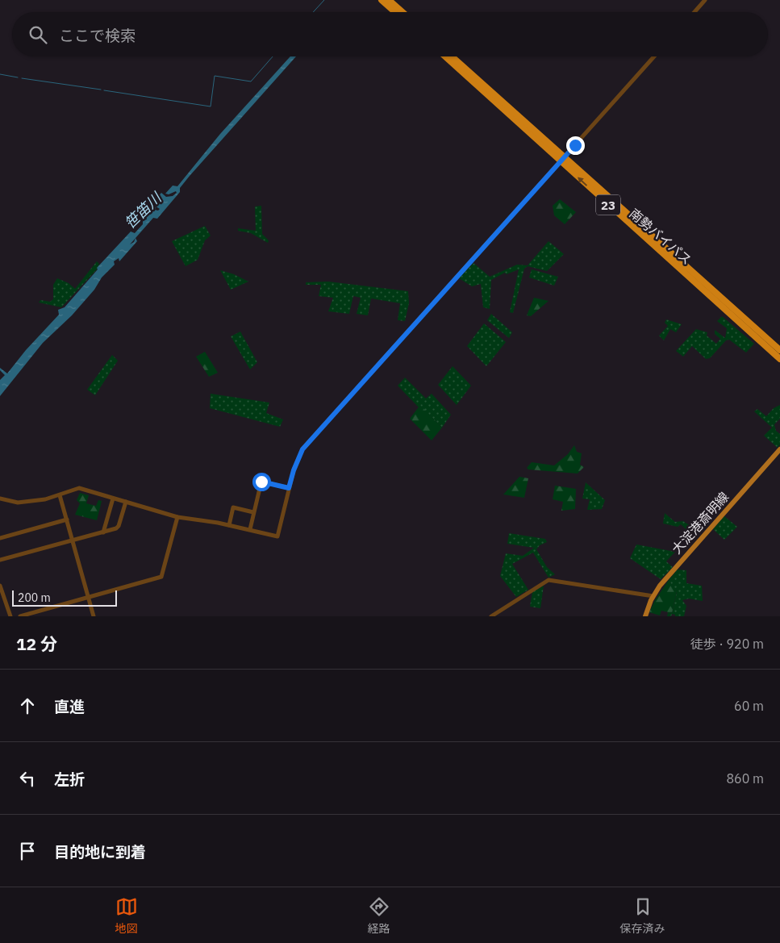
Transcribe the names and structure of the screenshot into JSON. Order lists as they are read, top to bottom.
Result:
{
  "streets": {
    "highway": ["23", "南勢バイパス"],
    "main road": ["大淀港斎明線"]
  },
  "water": ["笹笛川"],
  "scale_bar": "200 m",
  "page": {
    "search": "ここで検索",
    "scale": "200 m",
    "heading": ["12 分", "徒歩 · 920 m"],
    "list": [
      ["直進", "60 m"],
      ["左折", "860 m"],
      "目的地に到着"
    ],
    "nav": ["地図", "経路", "保存済み"]
  }
}
